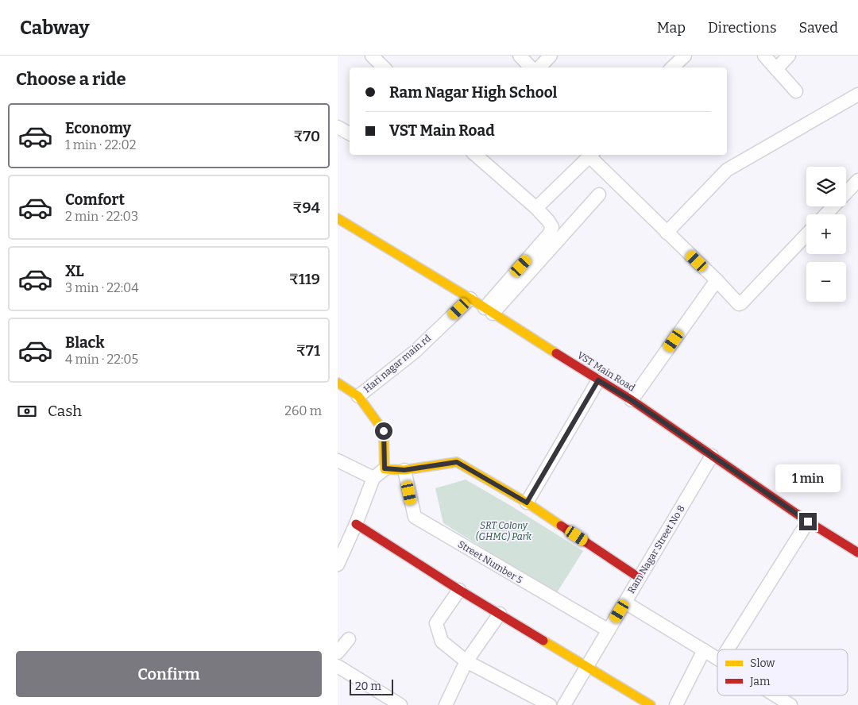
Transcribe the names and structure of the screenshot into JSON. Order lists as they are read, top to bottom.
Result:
{
  "streets": {
    "street": [
      "Hari nagar main rd",
      "VST Main Road",
      "Ram Nagar Street No 8",
      "Street Number 5"
    ]
  },
  "crossings": [
    ["Hari nagar main rd", "VST Main Road"],
    ["VST Main Road", "Ram Nagar Street No 8"],
    ["Ram Nagar Street No 8", "Street Number 5"]
  ],
  "parks": ["SRT Colony (GHMC) Park"],
  "legend": ["Slow", "Jam"],
  "scale_bar": "20 m",
  "page": {
    "header": "Cabway",
    "nav": ["Map", "Directions", "Saved"],
    "heading": "Choose a ride",
    "banner": ["Ram Nagar High School", "VST Main Road"],
    "list": [
      {
        "name": "Economy",
        "note": "1 min · 22:02",
        "value": "₹70"
      },
      {
        "name": "Comfort",
        "note": "2 min · 22:03",
        "value": "₹94"
      },
      {
        "name": "XL",
        "note": "3 min · 22:04",
        "value": "₹119"
      },
      {
        "name": "Black",
        "note": "4 min · 22:05",
        "value": "₹71"
      }
    ],
    "map_buttons": ["+", "−"],
    "pay": ["Cash", "260 m"],
    "bubble": "1 min",
    "buttons": "Confirm",
    "scale": "20 m"
  }
}
